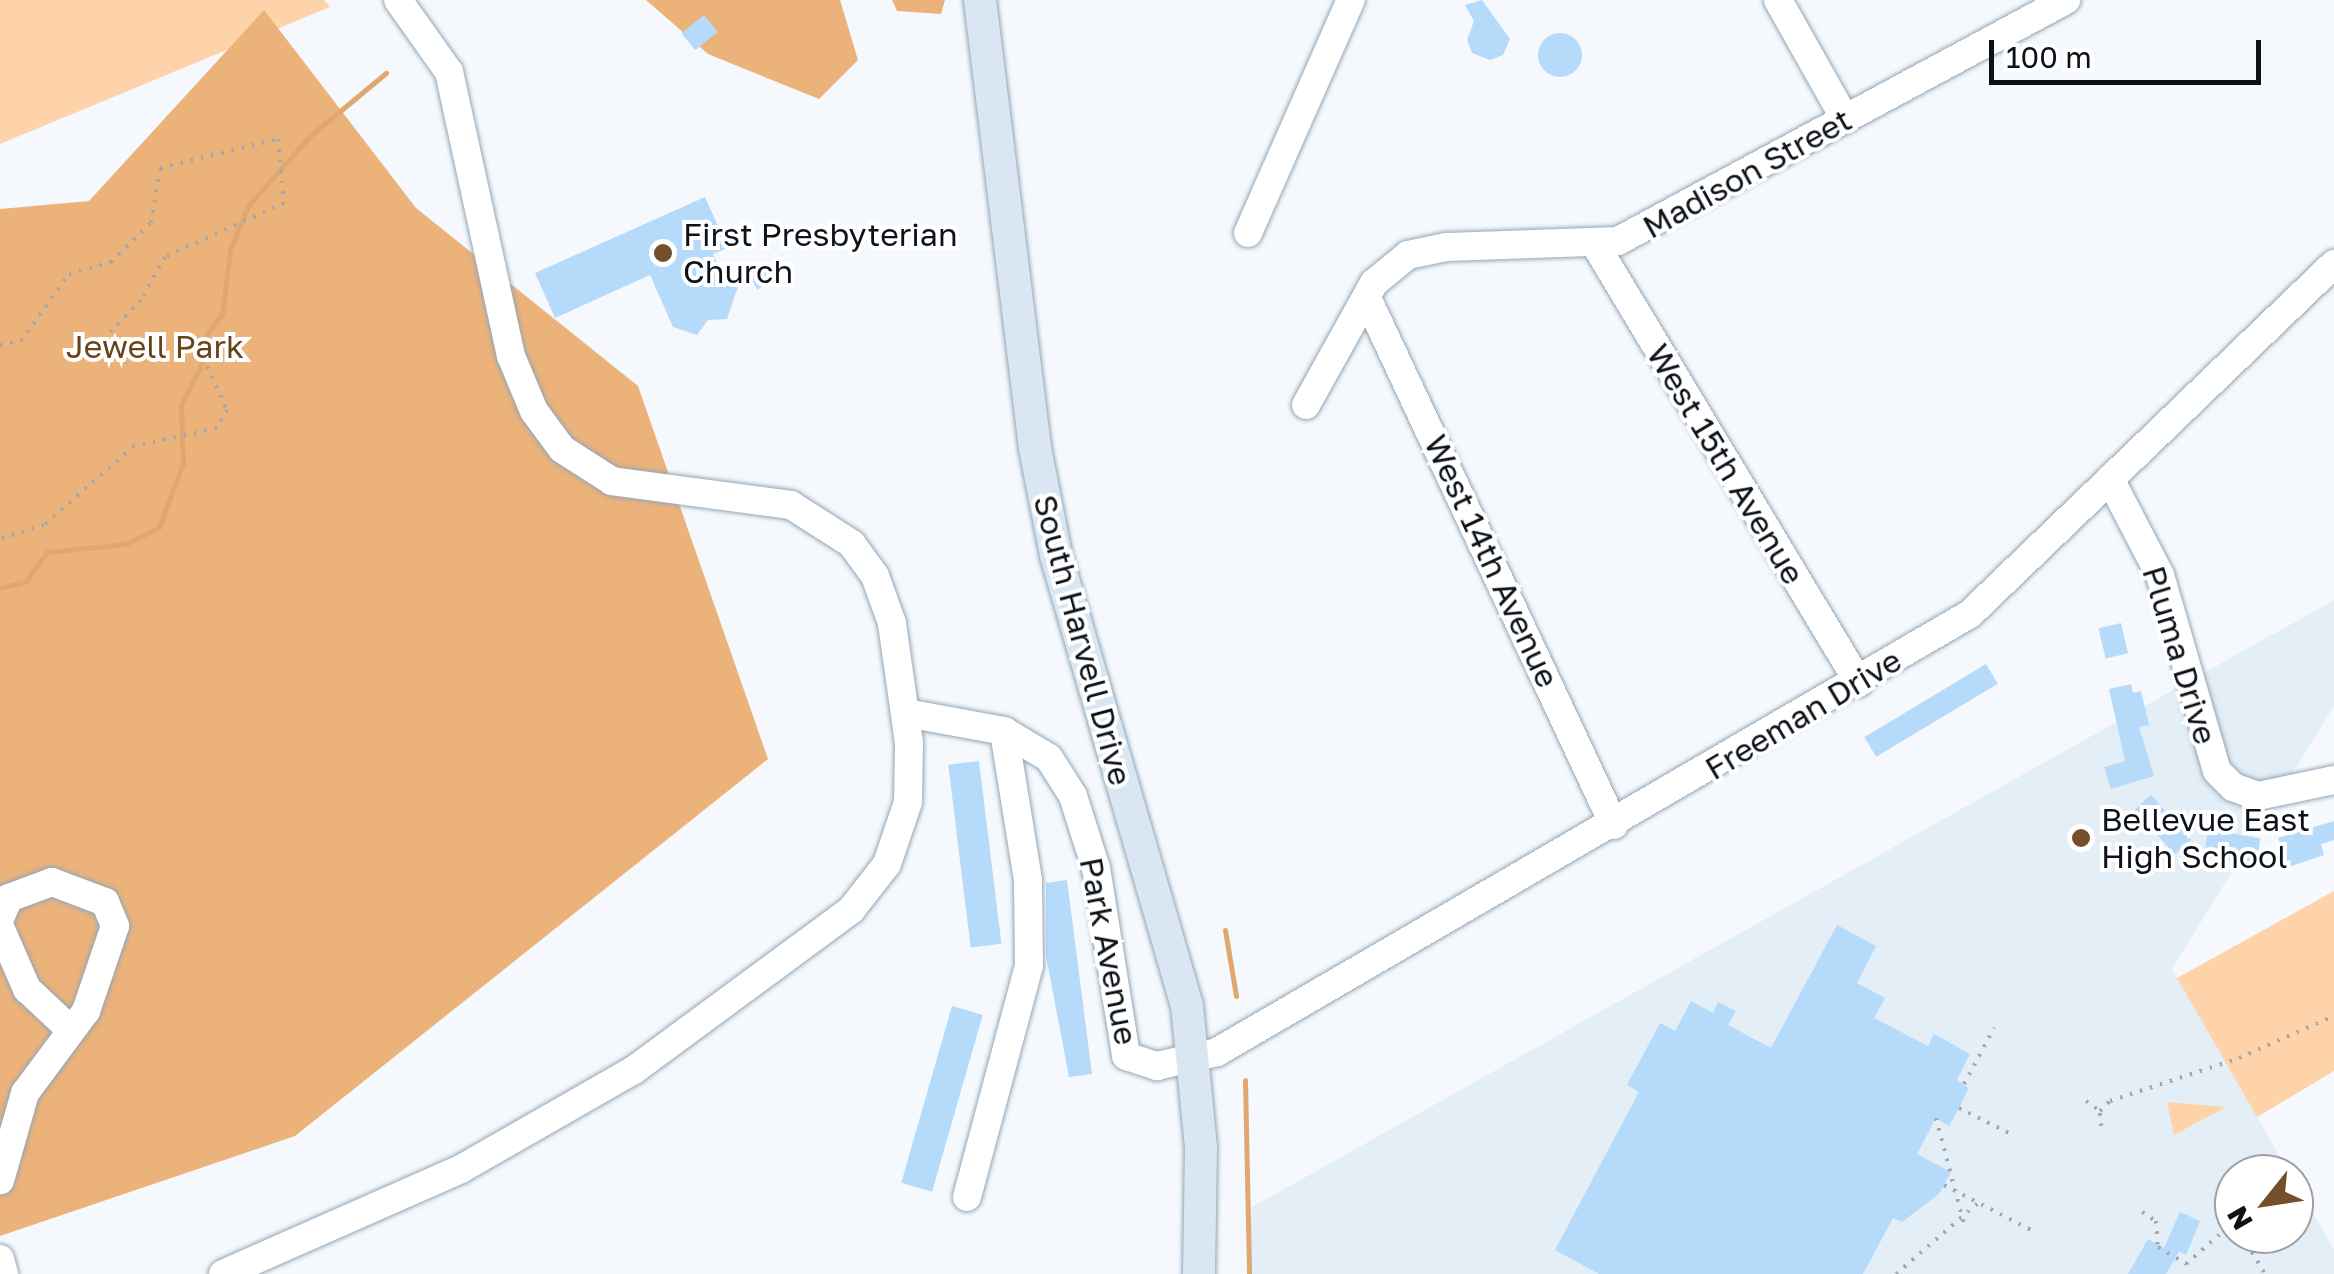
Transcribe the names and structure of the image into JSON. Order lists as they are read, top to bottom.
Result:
{
  "streets": {
    "main road": ["South Harvell Drive"],
    "street": [
      "Madison Street",
      "West 15th Avenue",
      "West 14th Avenue",
      "Pluma Drive",
      "Freeman Drive",
      "Park Avenue"
    ]
  },
  "crossings": [
    ["Madison Street", "West 15th Avenue"],
    ["Madison Street", "West 14th Avenue"],
    ["West 15th Avenue", "Freeman Drive"],
    ["West 14th Avenue", "Freeman Drive"],
    ["South Harvell Drive", "Freeman Drive"],
    ["South Harvell Drive", "Park Avenue"],
    ["Pluma Drive", "Freeman Drive"],
    ["Freeman Drive", "Park Avenue"]
  ],
  "parks": ["Jewell Park"],
  "places": ["First Presbyterian Church", "Bellevue East High School"],
  "scale_bar": "100 m",
  "north": "bottom left"
}
